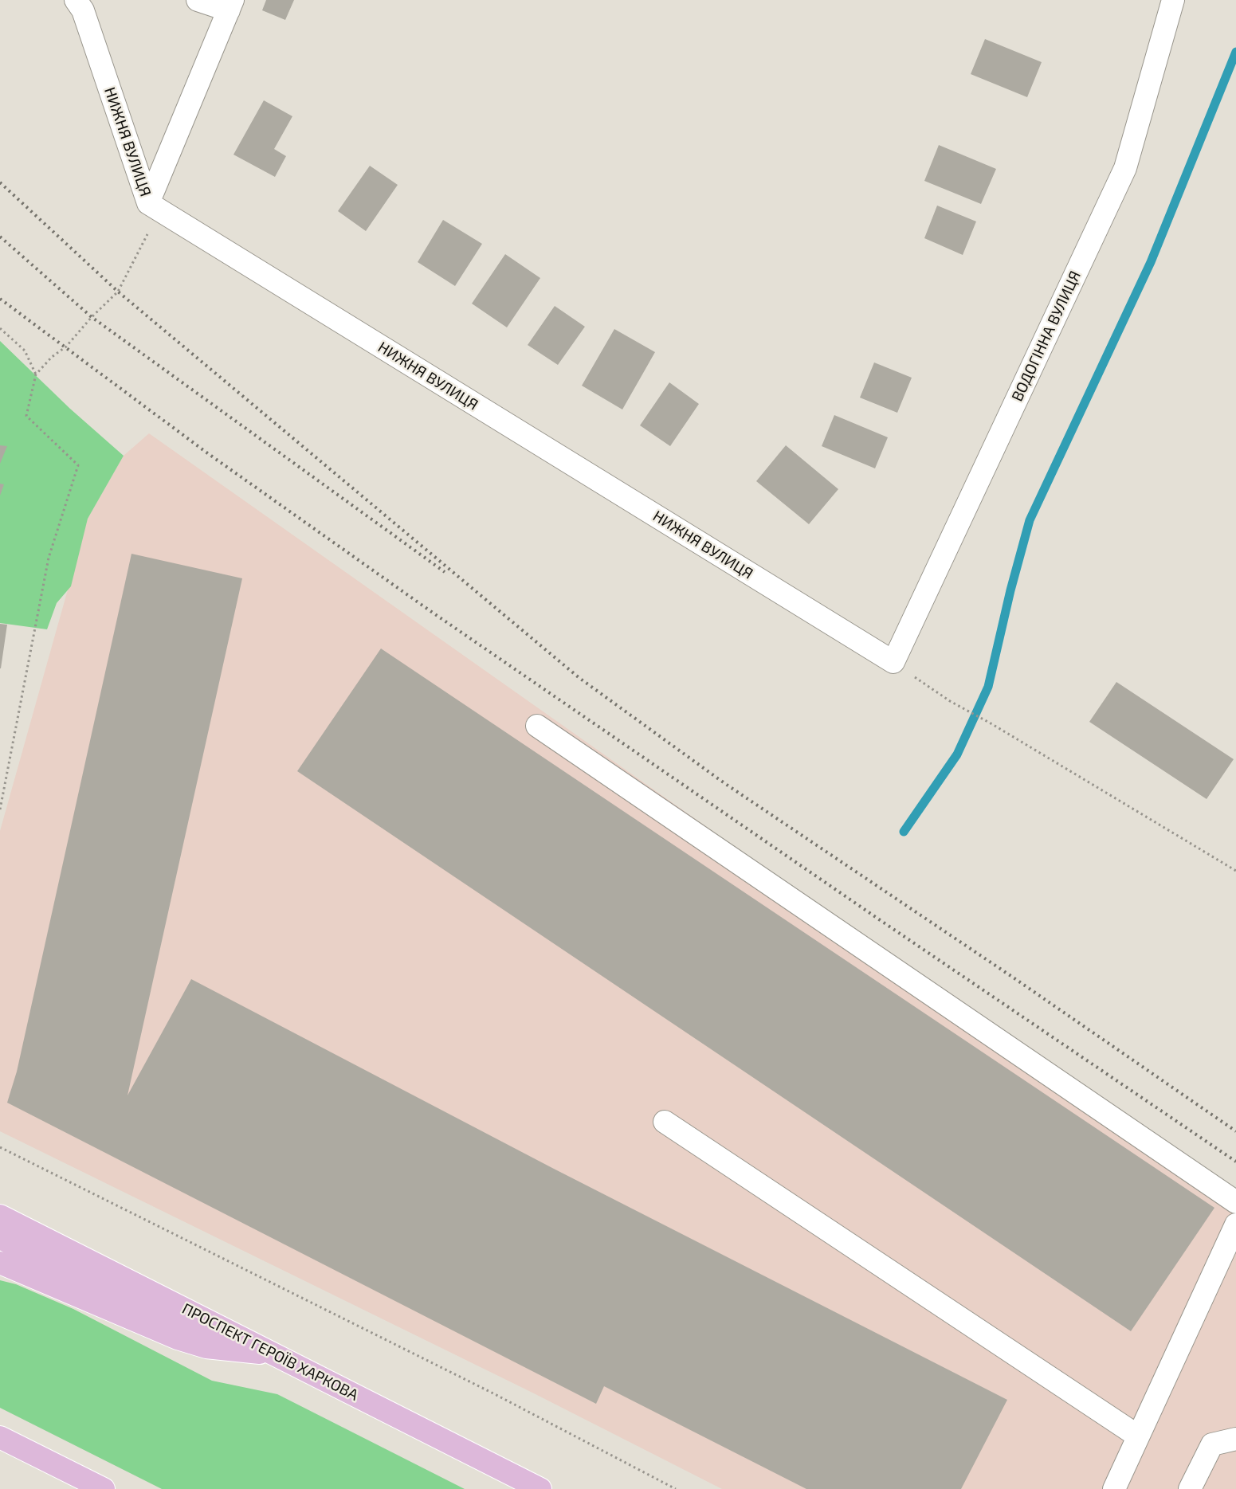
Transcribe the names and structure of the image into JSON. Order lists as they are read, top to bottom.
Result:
{
  "streets": {
    "main road": ["ПРОСПЕКТ ГЕРОЇВ ХАРКОВА"],
    "street": ["НИЖНЯ ВУЛИЦЯ", "ВОДОГІННА ВУЛИЦЯ"]
  },
  "crossings": [
    ["НИЖНЯ ВУЛИЦЯ", "ВОДОГІННА ВУЛИЦЯ"]
  ]
}
